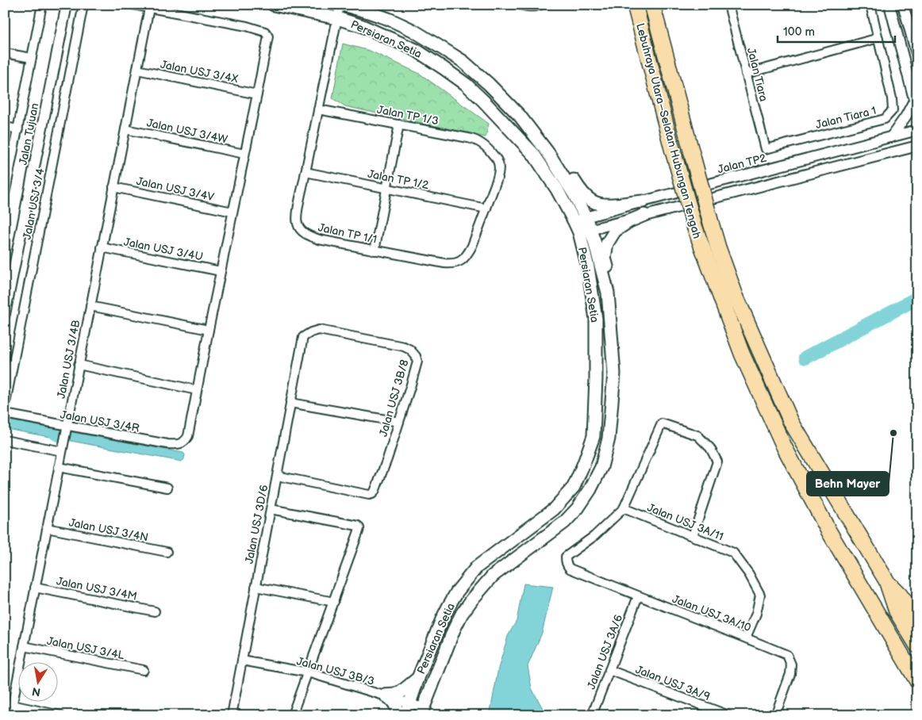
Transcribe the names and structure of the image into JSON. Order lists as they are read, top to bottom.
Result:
{
  "streets": {
    "highway": ["Lebuhraya Utara–Selatan Hubungan Tengah"],
    "main road": ["Persiaran Setia"],
    "street": [
      "Jalan USJ 3/4X",
      "Jalan Tiara",
      "Jalan TP 1/3",
      "Jalan Tiara 1",
      "Jalan USJ 3/4W",
      "Jalan Tujuan",
      "Jalan TP2",
      "Jalan TP 1/2",
      "Jalan USJ 3/4V",
      "Jalan USJ 3/4",
      "Jalan TP 1/1",
      "Jalan USJ 3/4U",
      "Jalan USJ 3/4B",
      "Jalan USJ 3B/8",
      "Jalan USJ 3/4R",
      "Jalan USJ 3A/11",
      "Jalan USJ 3D/6",
      "Jalan USJ 3/4N",
      "Jalan USJ 3/4M",
      "Jalan USJ 3A/10",
      "Jalan USJ 3/4L",
      "Jalan USJ 3A/6",
      "Jalan USJ 3B/3",
      "Jalan USJ 3A/9"
    ]
  },
  "crossings": [
    ["Persiaran Setia", "Jalan TP2"],
    ["Persiaran Setia", "Jalan TP 1/1"],
    ["Persiaran Setia", "Jalan USJ 3B/3"],
    ["Jalan USJ 3/4X", "Jalan USJ 3/4B"],
    ["Jalan Tiara", "Jalan Tiara 1"],
    ["Jalan TP 1/3", "Jalan TP 1/1"],
    ["Jalan USJ 3/4W", "Jalan USJ 3/4B"],
    ["Jalan TP 1/2", "Jalan TP 1/1"],
    ["Jalan USJ 3/4V", "Jalan USJ 3/4B"],
    ["Jalan USJ 3/4U", "Jalan USJ 3/4B"],
    ["Jalan USJ 3/4B", "Jalan USJ 3/4R"],
    ["Jalan USJ 3/4B", "Jalan USJ 3/4N"],
    ["Jalan USJ 3/4B", "Jalan USJ 3/4M"],
    ["Jalan USJ 3/4B", "Jalan USJ 3/4L"],
    ["Jalan USJ 3B/8", "Jalan USJ 3D/6"],
    ["Jalan USJ 3A/11", "Jalan USJ 3A/10"],
    ["Jalan USJ 3D/6", "Jalan USJ 3B/3"],
    ["Jalan USJ 3A/10", "Jalan USJ 3A/6"],
    ["Jalan USJ 3A/6", "Jalan USJ 3A/9"]
  ],
  "places": ["Behn Mayer"],
  "scale_bar": "100 m",
  "north": "bottom"
}
